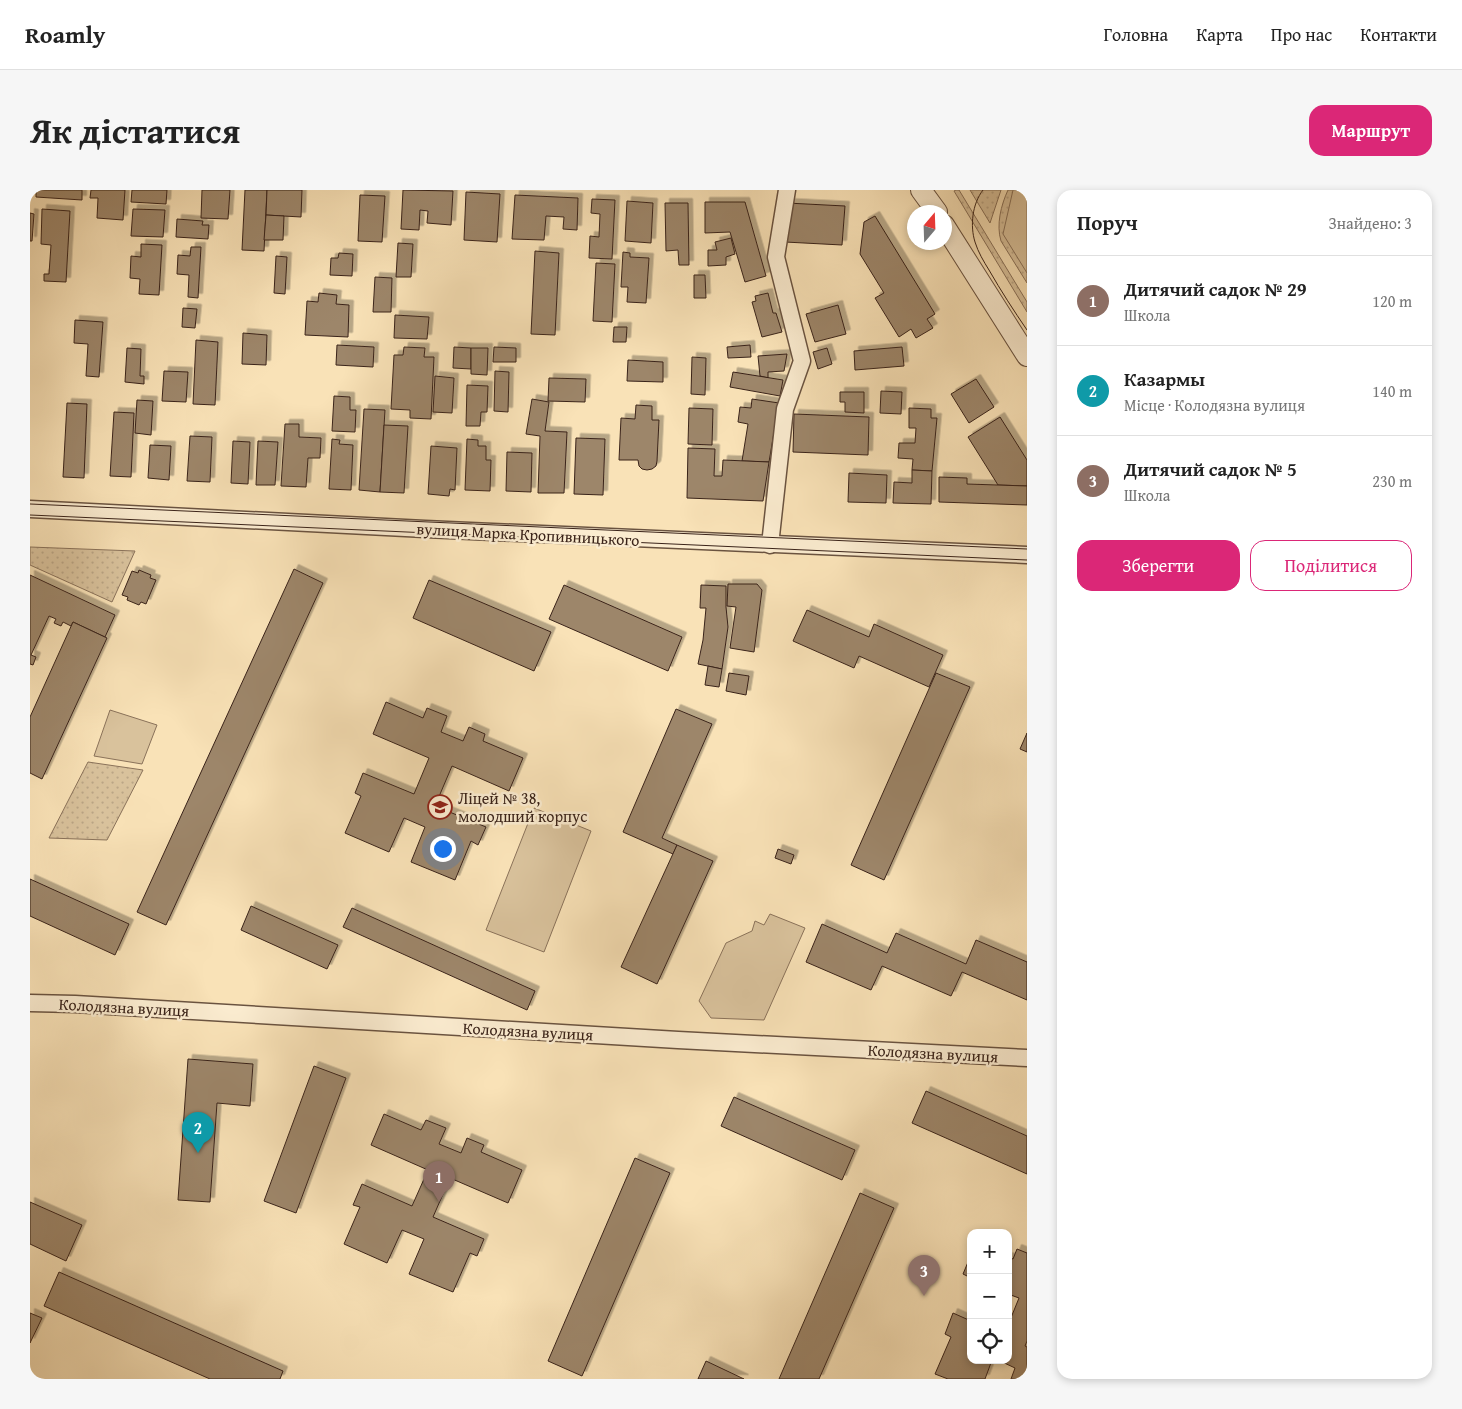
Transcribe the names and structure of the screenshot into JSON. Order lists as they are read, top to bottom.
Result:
{
  "streets": {
    "street": ["вулиця Марка Кропивницького", "Колодязна вулиця"]
  },
  "places": {
    "school or university": ["Ліцей № 38, молодший корпус"]
  },
  "north": "top",
  "page": {
    "header": "Roamly",
    "nav": [
      "Головна",
      "Карта",
      "Про нас",
      "Контакти"
    ],
    "title": "Як дістатися",
    "buttons": [
      "Маршрут",
      ["Зберегти", "Поділитися"]
    ],
    "heading": ["Поруч", "Знайдено: 3"],
    "list": [
      {
        "mark": "1",
        "name": "Дитячий садок № 29",
        "note": "Школа",
        "value": "120 m"
      },
      {
        "mark": "2",
        "name": "Казармы",
        "note": "Місце · Колодязна вулиця",
        "value": "140 m"
      },
      {
        "mark": "3",
        "name": "Дитячий садок № 5",
        "note": "Школа",
        "value": "230 m"
      }
    ],
    "pins": ["2", "1", "3"],
    "map_buttons": ["+", "−"]
  }
}
